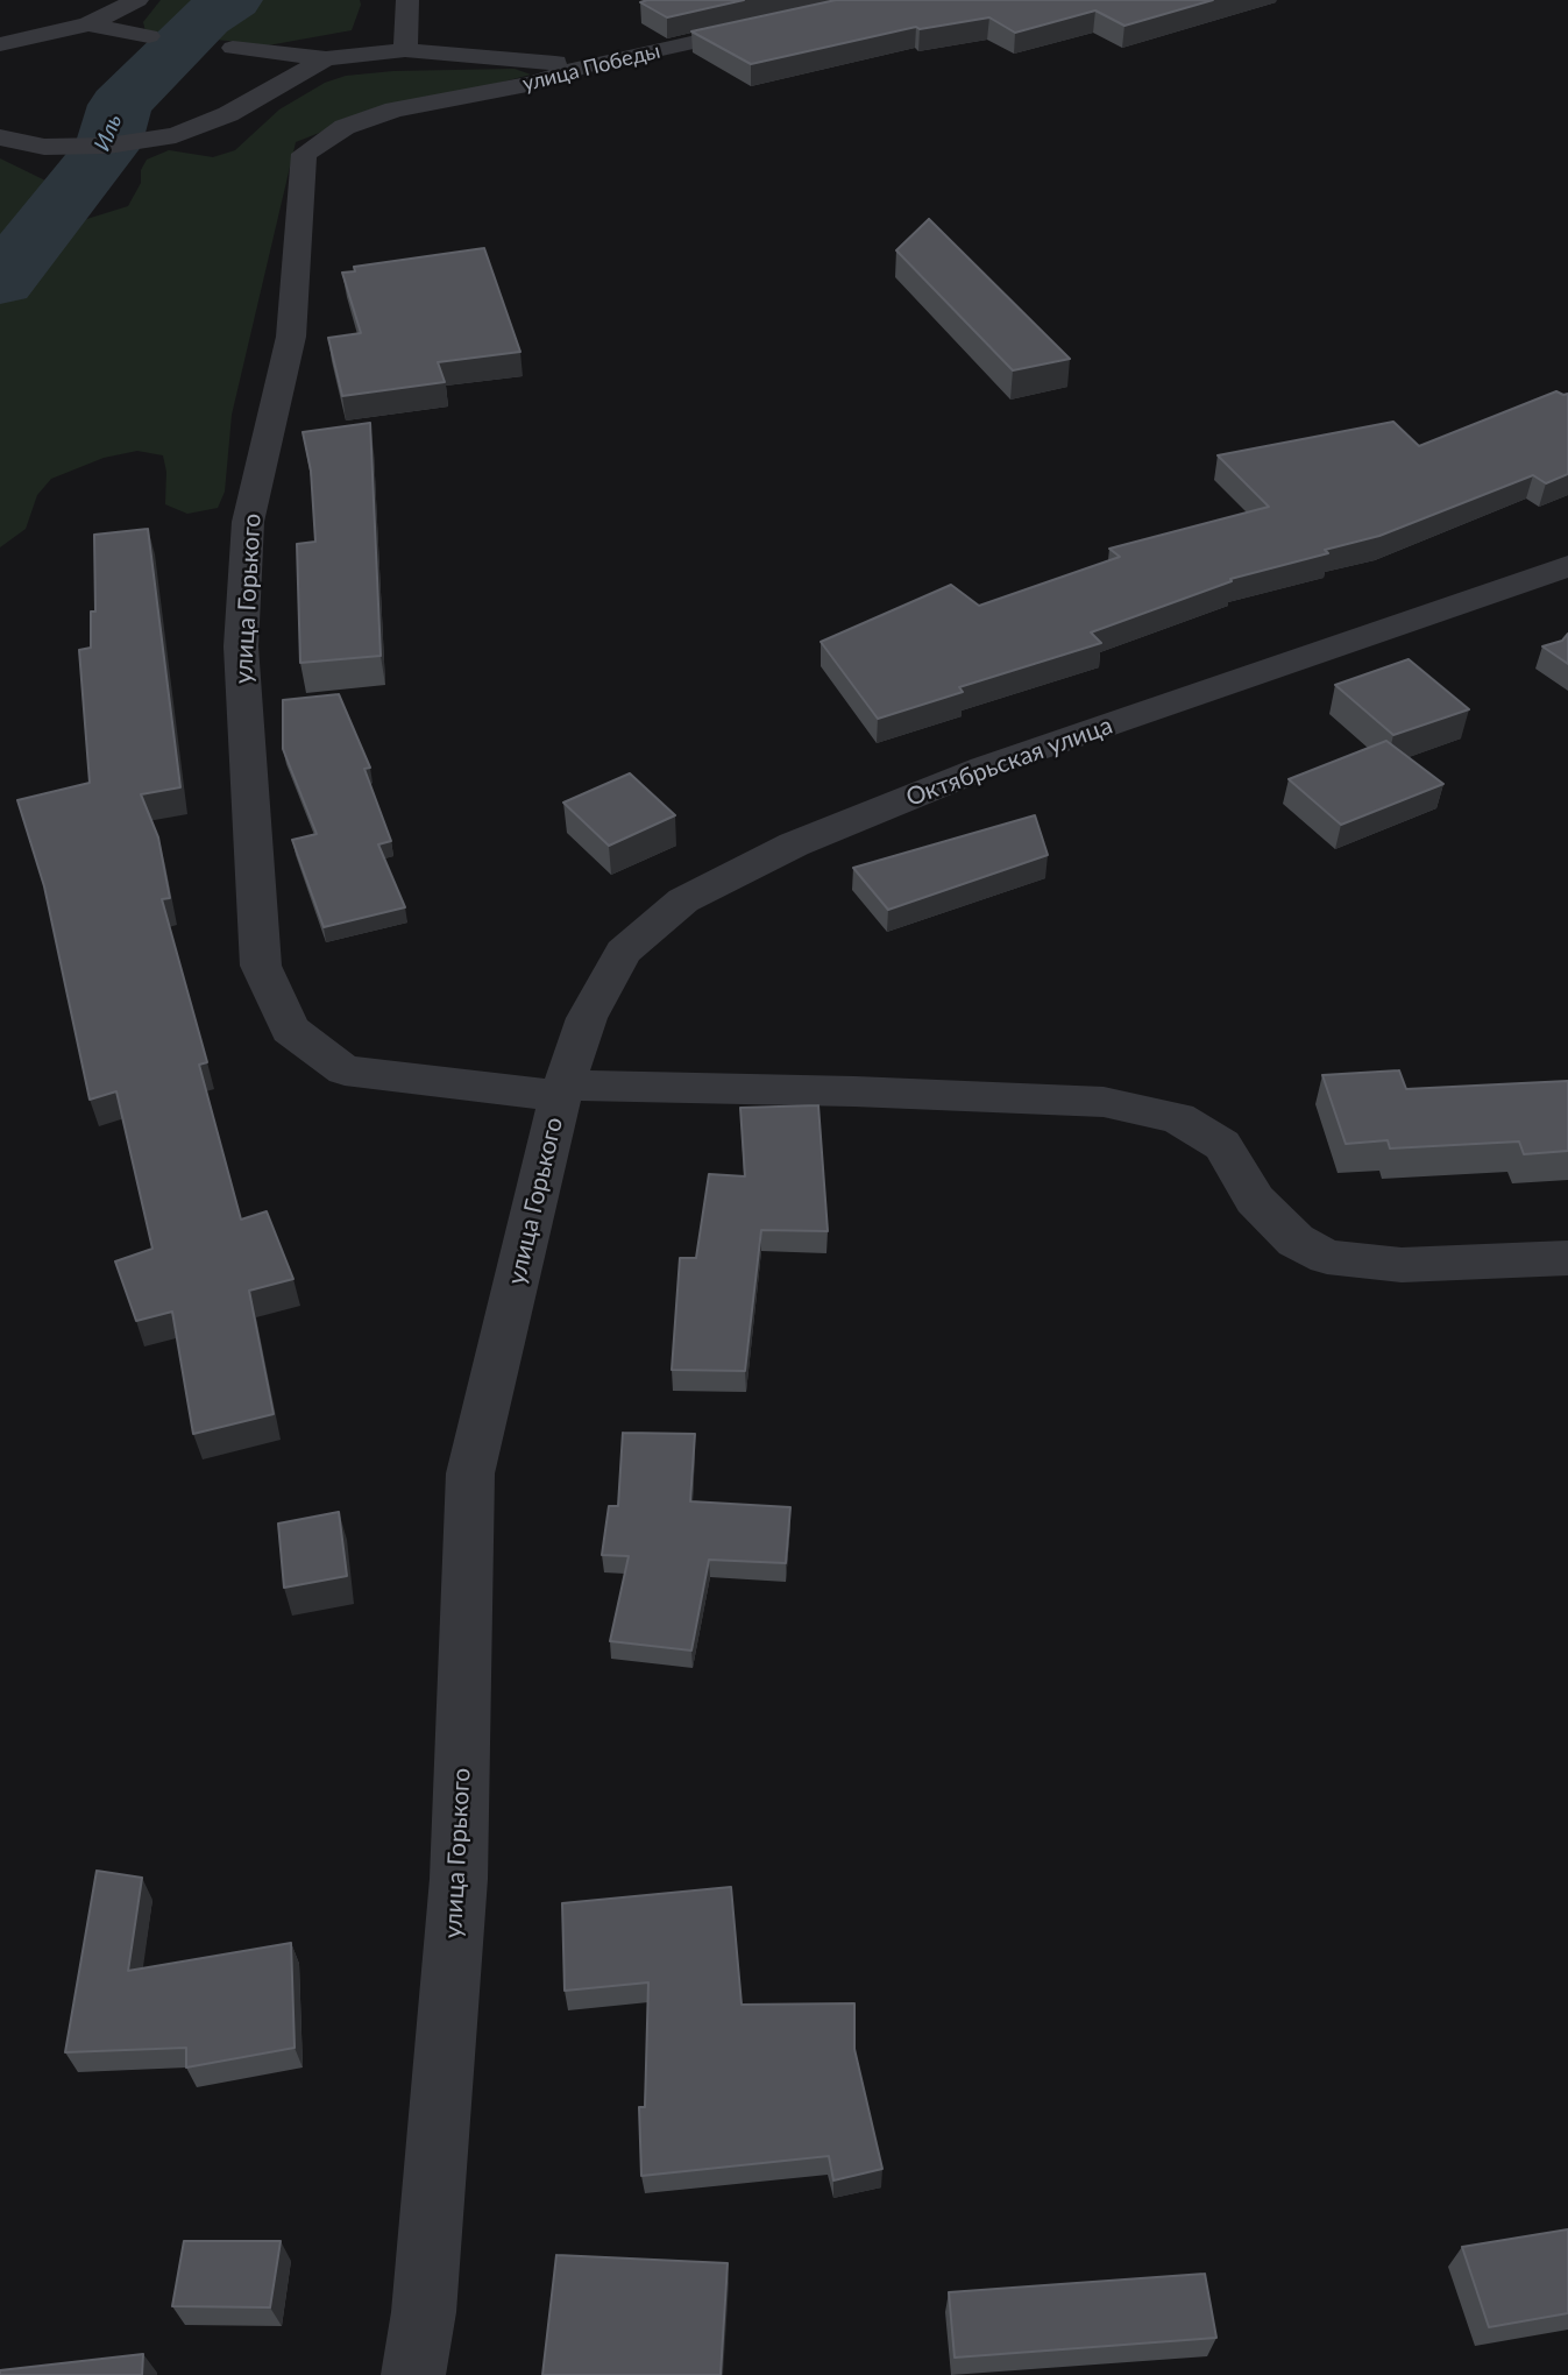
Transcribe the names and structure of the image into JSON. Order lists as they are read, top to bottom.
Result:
{
  "streets": {
    "street": ["улица Победы", "улица Горького", "Октябрьская улица"]
  },
  "crossings": [
    ["улица Победы", "улица Горького"],
    ["улица Горького", "Октябрьская улица"]
  ],
  "water": ["Иль"]
}
